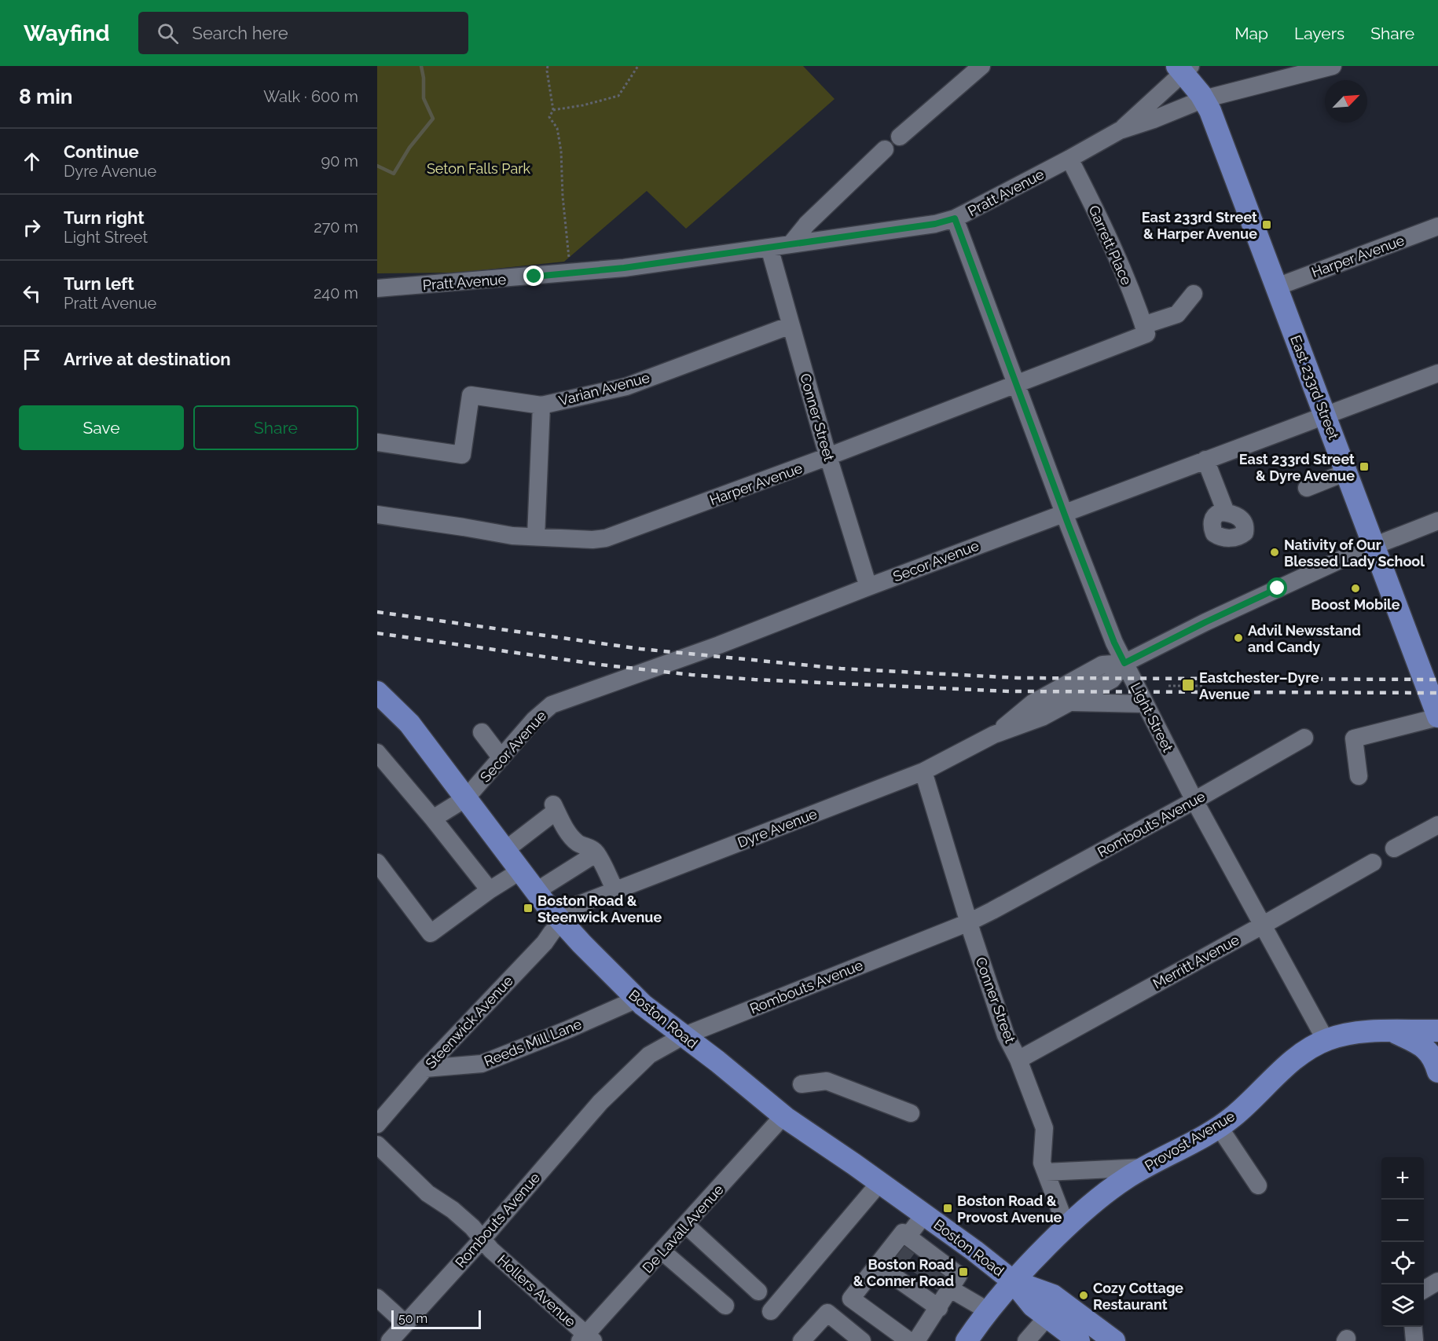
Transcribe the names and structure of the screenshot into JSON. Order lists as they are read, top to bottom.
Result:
{
  "streets": {
    "main road": ["East 233rd Street", "Boston Road", "Provost Avenue"],
    "street": [
      "Pratt Avenue",
      "Garrett Place",
      "Harper Avenue",
      "Varian Avenue",
      "Conner Street",
      "Secor Avenue",
      "Light Street",
      "Rombouts Avenue",
      "Dyre Avenue",
      "Merritt Avenue",
      "Steenwick Avenue",
      "Reeds Mill Lane",
      "De Lavall Avenue",
      "Hollers Avenue"
    ]
  },
  "crossings": [
    ["Pratt Avenue", "Garrett Place"],
    ["Pratt Avenue", "East 233rd Street"],
    ["Pratt Avenue", "Conner Street"],
    ["Pratt Avenue", "Light Street"],
    ["Garrett Place", "Harper Avenue"],
    ["Harper Avenue", "East 233rd Street"],
    ["Harper Avenue", "Varian Avenue"],
    ["Harper Avenue", "Conner Street"],
    ["Harper Avenue", "Light Street"],
    ["East 233rd Street", "Secor Avenue"],
    ["East 233rd Street", "Dyre Avenue"],
    ["Varian Avenue", "Conner Street"],
    ["Conner Street", "Secor Avenue"],
    ["Conner Street", "Rombouts Avenue"],
    ["Conner Street", "Dyre Avenue"],
    ["Conner Street", "Merritt Avenue"],
    ["Conner Street", "Provost Avenue"],
    ["Secor Avenue", "Light Street"],
    ["Secor Avenue", "Boston Road"],
    ["Light Street", "Rombouts Avenue"],
    ["Light Street", "Dyre Avenue"],
    ["Light Street", "Merritt Avenue"],
    ["Light Street", "Provost Avenue"],
    ["Rombouts Avenue", "Boston Road"],
    ["Rombouts Avenue", "Hollers Avenue"],
    ["Dyre Avenue", "Boston Road"],
    ["Dyre Avenue", "Steenwick Avenue"],
    ["Boston Road", "Steenwick Avenue"],
    ["Boston Road", "Reeds Mill Lane"],
    ["Boston Road", "Provost Avenue"],
    ["Boston Road", "De Lavall Avenue"],
    ["Steenwick Avenue", "Reeds Mill Lane"],
    ["De Lavall Avenue", "Hollers Avenue"]
  ],
  "parks": ["Seton Falls Park"],
  "places": {
    "transit": [
      "East 233rd Street & Harper Avenue",
      "East 233rd Street & Dyre Avenue",
      "Eastchester–Dyre Avenue",
      "Boston Road & Steenwick Avenue",
      "Boston Road & Provost Avenue",
      "Boston Road & Conner Road"
    ],
    "other": [
      "Nativity of Our Blessed Lady School",
      "Boost Mobile",
      "Advil Newsstand and Candy",
      "Cozy Cottage Restaurant"
    ]
  },
  "scale_bar": "50 m",
  "north": "top right",
  "page": {
    "header": "Wayfind",
    "search": "Search here",
    "nav": ["Map", "Layers", "Share"],
    "heading": ["8 min", "Walk · 600 m"],
    "list": [
      ["Continue", "Dyre Avenue", "90 m"],
      ["Turn right", "Light Street", "270 m"],
      ["Turn left", "Pratt Avenue", "240 m"],
      "Arrive at destination"
    ],
    "buttons": ["Save", "Share"],
    "map_buttons": ["+", "−"],
    "scale": "50 m"
  }
}
